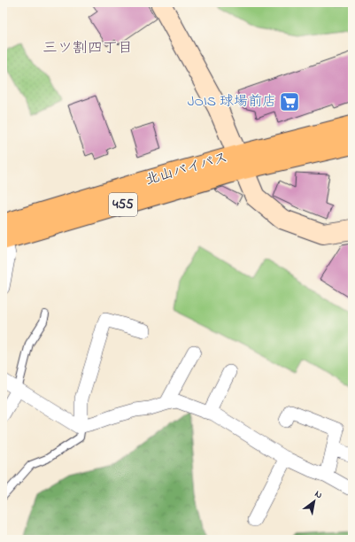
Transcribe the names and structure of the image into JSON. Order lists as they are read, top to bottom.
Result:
{
  "streets": {
    "highway": ["北山バイパス", "455"]
  },
  "districts": ["三ツ割四丁目"],
  "places": {
    "supermarket": ["JOIS 球場前店"]
  },
  "north": "top right"
}
